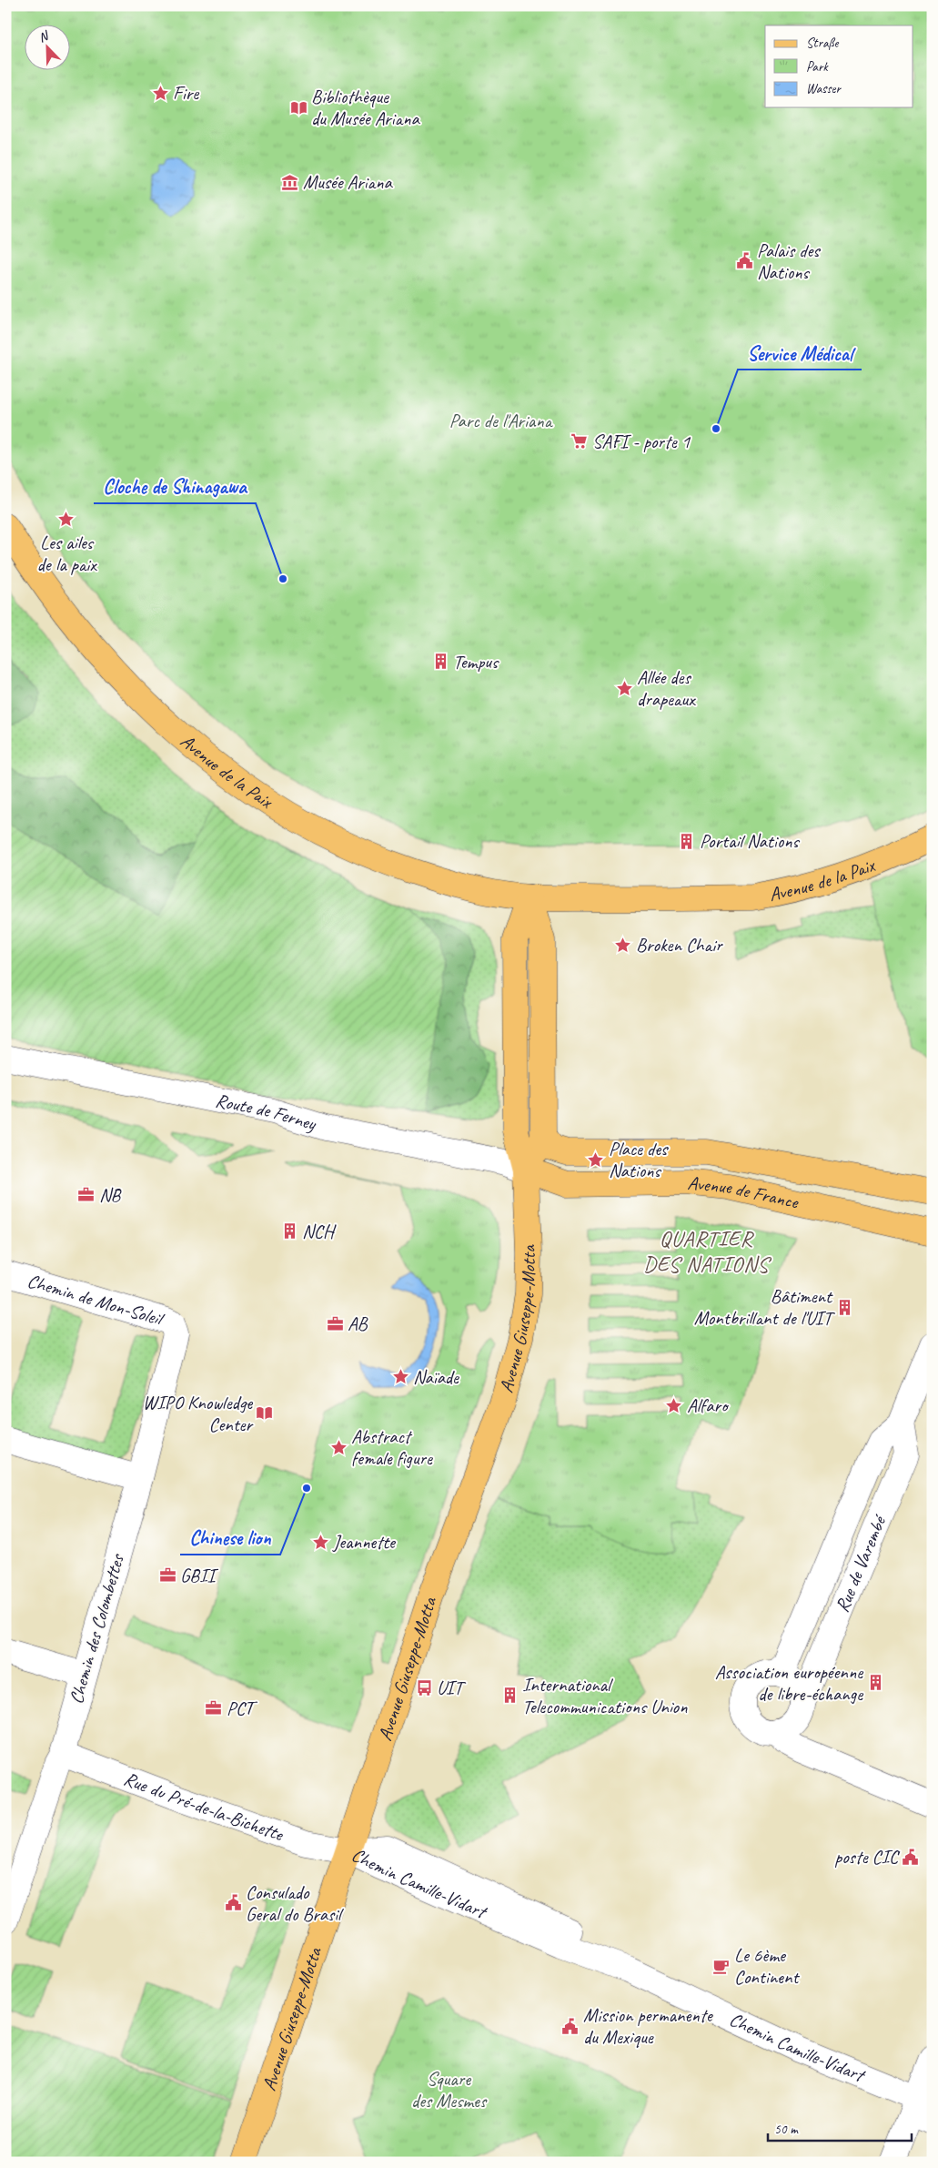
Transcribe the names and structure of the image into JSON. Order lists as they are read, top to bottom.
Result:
{
  "streets": {
    "main road": ["Avenue de la Paix", "Avenue de France", "Avenue Giuseppe-Motta"],
    "street": [
      "Route de Ferney",
      "Chemin de Mon-Soleil",
      "Rue de Varembé",
      "Chemin des Colombettes",
      "Rue du Pré-de-la-Bichette",
      "Chemin Camille-Vidart"
    ]
  },
  "crossings": [
    ["Route de Ferney", "Avenue de France"],
    ["Route de Ferney", "Avenue Giuseppe-Motta"],
    ["Avenue de France", "Avenue Giuseppe-Motta"],
    ["Chemin de Mon-Soleil", "Chemin des Colombettes"],
    ["Avenue Giuseppe-Motta", "Rue du Pré-de-la-Bichette"],
    ["Avenue Giuseppe-Motta", "Chemin Camille-Vidart"],
    ["Chemin des Colombettes", "Rue du Pré-de-la-Bichette"],
    ["Rue du Pré-de-la-Bichette", "Chemin Camille-Vidart"]
  ],
  "districts": ["QUARTIER DES NATIONS"],
  "parks": ["Parc de l'Ariana", "Square des Mesmes"],
  "places": {
    "place": [
      "Fire",
      "Les ailes de la paix",
      "Allée des drapeaux",
      "Broken Chair",
      "Place des Nations",
      "Naïade",
      "Alfaro",
      "Abstract female figure",
      "Jeannette"
    ],
    "library": ["Bibliothèque du Musée Ariana", "WIPO Knowledge Center"],
    "museum": ["Musée Ariana"],
    "public building": [
      "Palais des Nations",
      "poste CIC",
      "Consulado Geral do Brasil",
      "Mission permanente du Mexique"
    ],
    "other": ["Service Médical", "Cloche de Shinagawa", "Chinese lion"],
    "supermarket": ["SAFI - porte 1"],
    "building": [
      "Tempus",
      "Portail Nations",
      "NCH",
      "Bâtiment Montbrillant de l'UIT",
      "Association européenne de libre-échange",
      "International Telecommunications Union"
    ],
    "office": [
      "NB",
      "AB",
      "GBII",
      "PCT"
    ],
    "bus stop": ["UIT"],
    "cafe": ["Le 6ème Continent"]
  },
  "legend": ["Straße", "Park", "Wasser"],
  "scale_bar": "50 m",
  "north": "top left"
}
